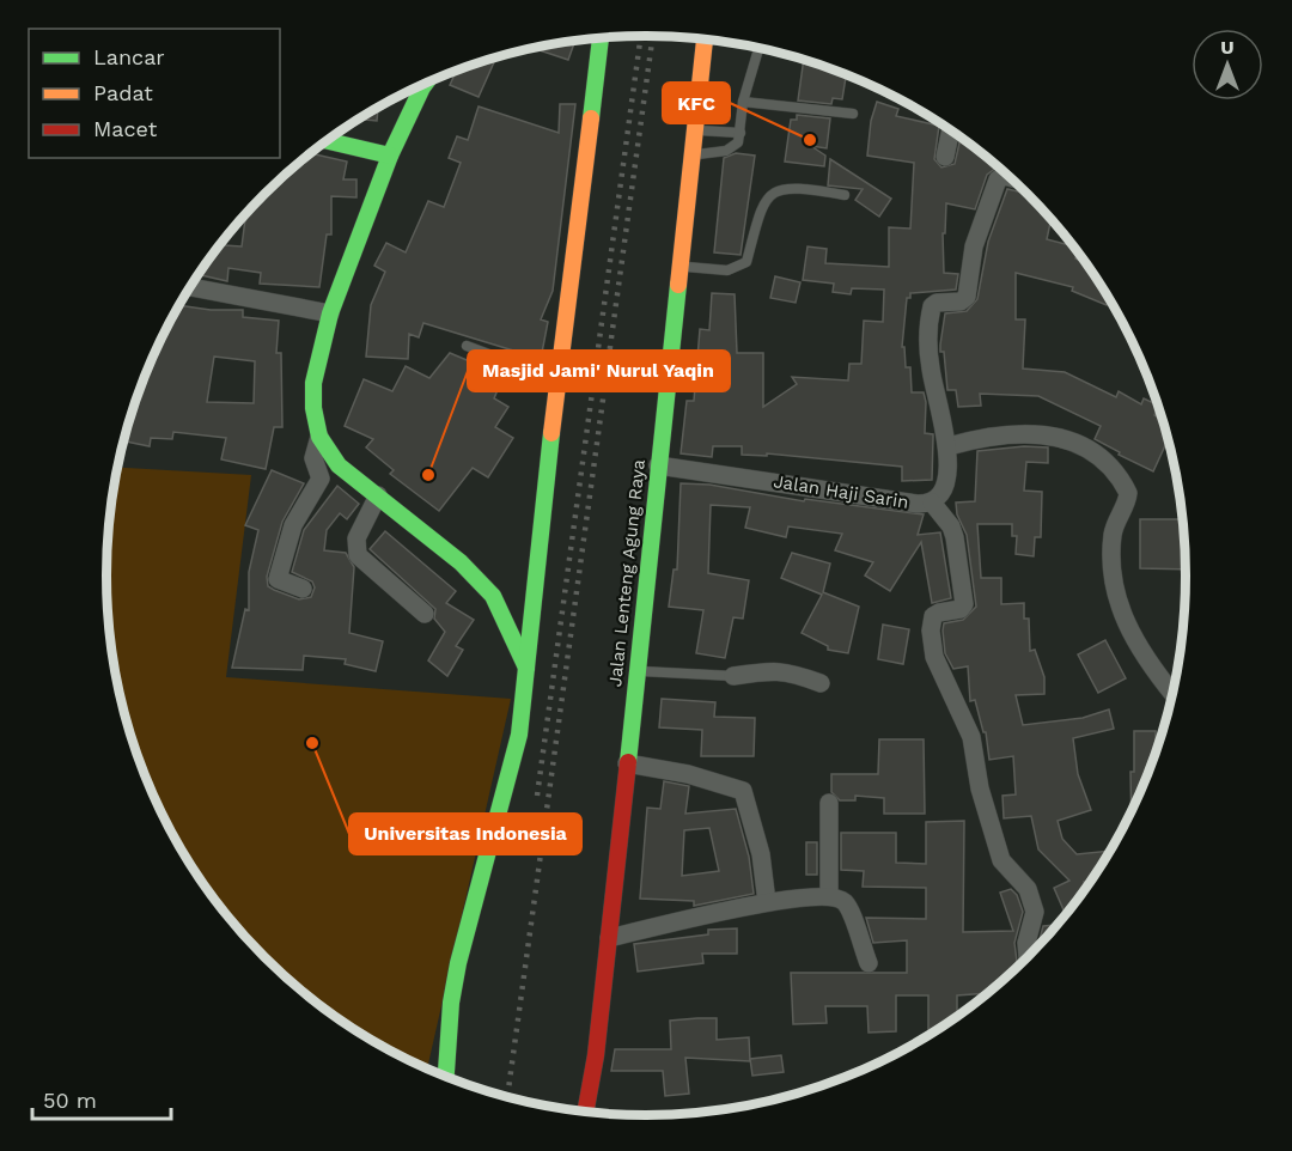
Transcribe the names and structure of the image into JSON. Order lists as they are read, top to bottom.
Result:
{
  "streets": {
    "main road": ["Jalan Lenteng Agung Raya"],
    "street": ["Jalan Haji Sarin"]
  },
  "crossings": [
    ["Jalan Haji Sarin", "Jalan Lenteng Agung Raya"]
  ],
  "places": ["KFC", "Masjid Jami' Nurul Yaqin", "Universitas Indonesia"],
  "legend": ["Lancar", "Padat", "Macet"],
  "scale_bar": "50 m",
  "north": "top"
}
